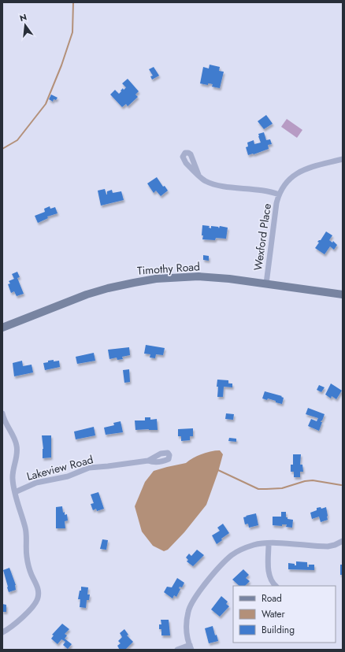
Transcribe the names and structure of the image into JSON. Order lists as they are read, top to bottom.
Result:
{
  "streets": {
    "main road": ["Timothy Road"],
    "street": ["Wexford Place", "Lakeview Road"]
  },
  "crossings": [
    ["Wexford Place", "Timothy Road"]
  ],
  "legend": ["Road", "Water", "Building"],
  "north": "top"
}
